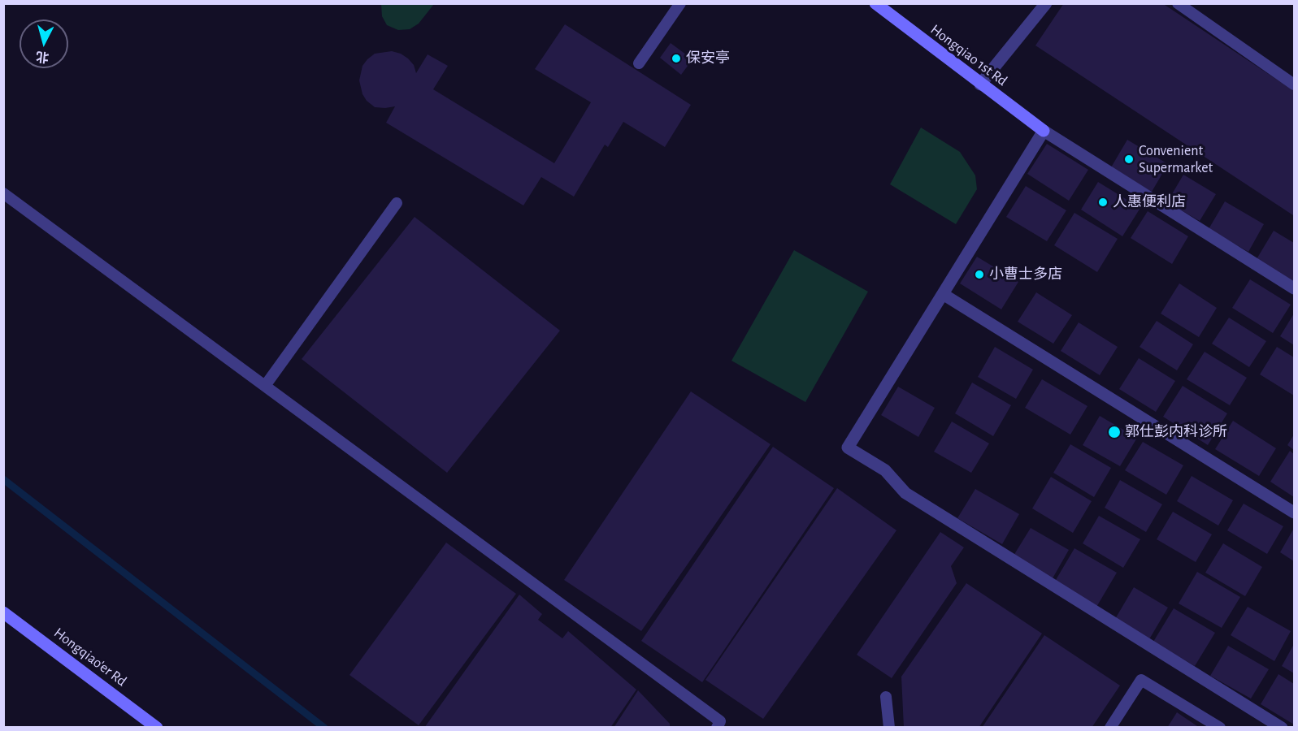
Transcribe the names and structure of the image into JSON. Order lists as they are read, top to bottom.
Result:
{
  "streets": {
    "street": ["Hongqiao 1st Rd", "Hongqiao'er Rd"]
  },
  "places": [
    "保安亭",
    "Convenient Supermarket",
    "人惠便利店",
    "小曹士多店",
    "郭仕彭内科诊所"
  ],
  "north": "bottom"
}
